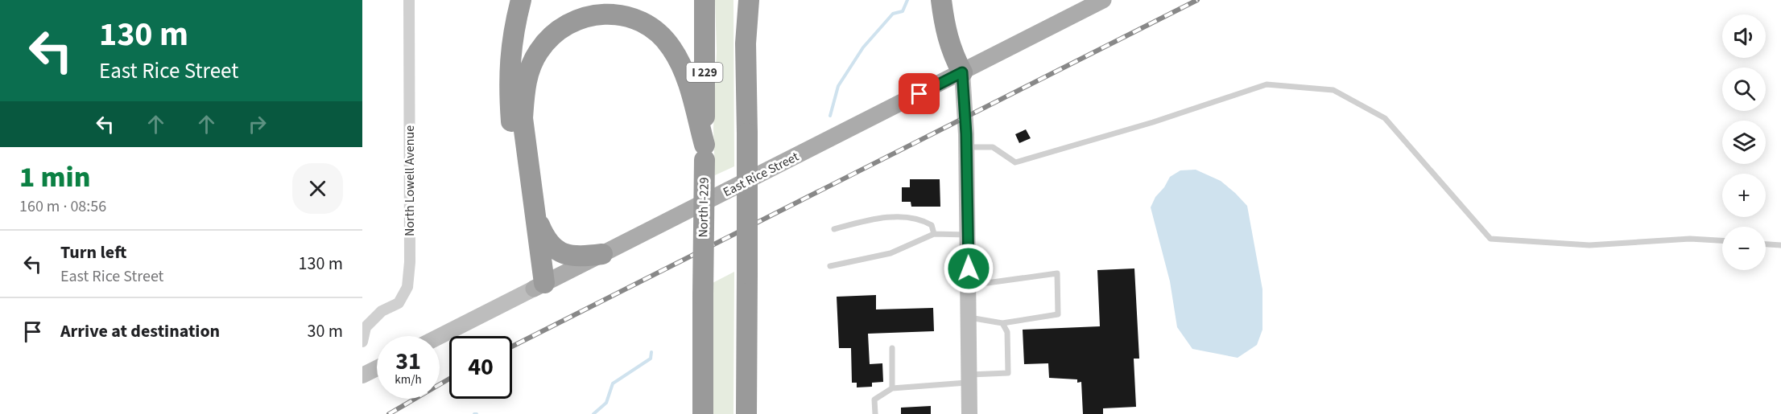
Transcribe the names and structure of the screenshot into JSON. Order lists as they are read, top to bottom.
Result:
{
  "streets": {
    "highway": ["I 229", "North I-229"],
    "main road": ["East Rice Street"],
    "street": ["North Lowell Avenue"]
  },
  "page": {
    "turn": ["130 m", "East Rice Street"],
    "map_buttons": ["+", "−"],
    "heading": ["1 min", "160 m · 08:56"],
    "list": [
      {
        "name": "Turn left",
        "note": "East Rice Street",
        "value": "130 m"
      },
      {
        "name": "Arrive at destination",
        "value": "30 m"
      }
    ],
    "speed": "31 km/h",
    "limit": "40"
  }
}
